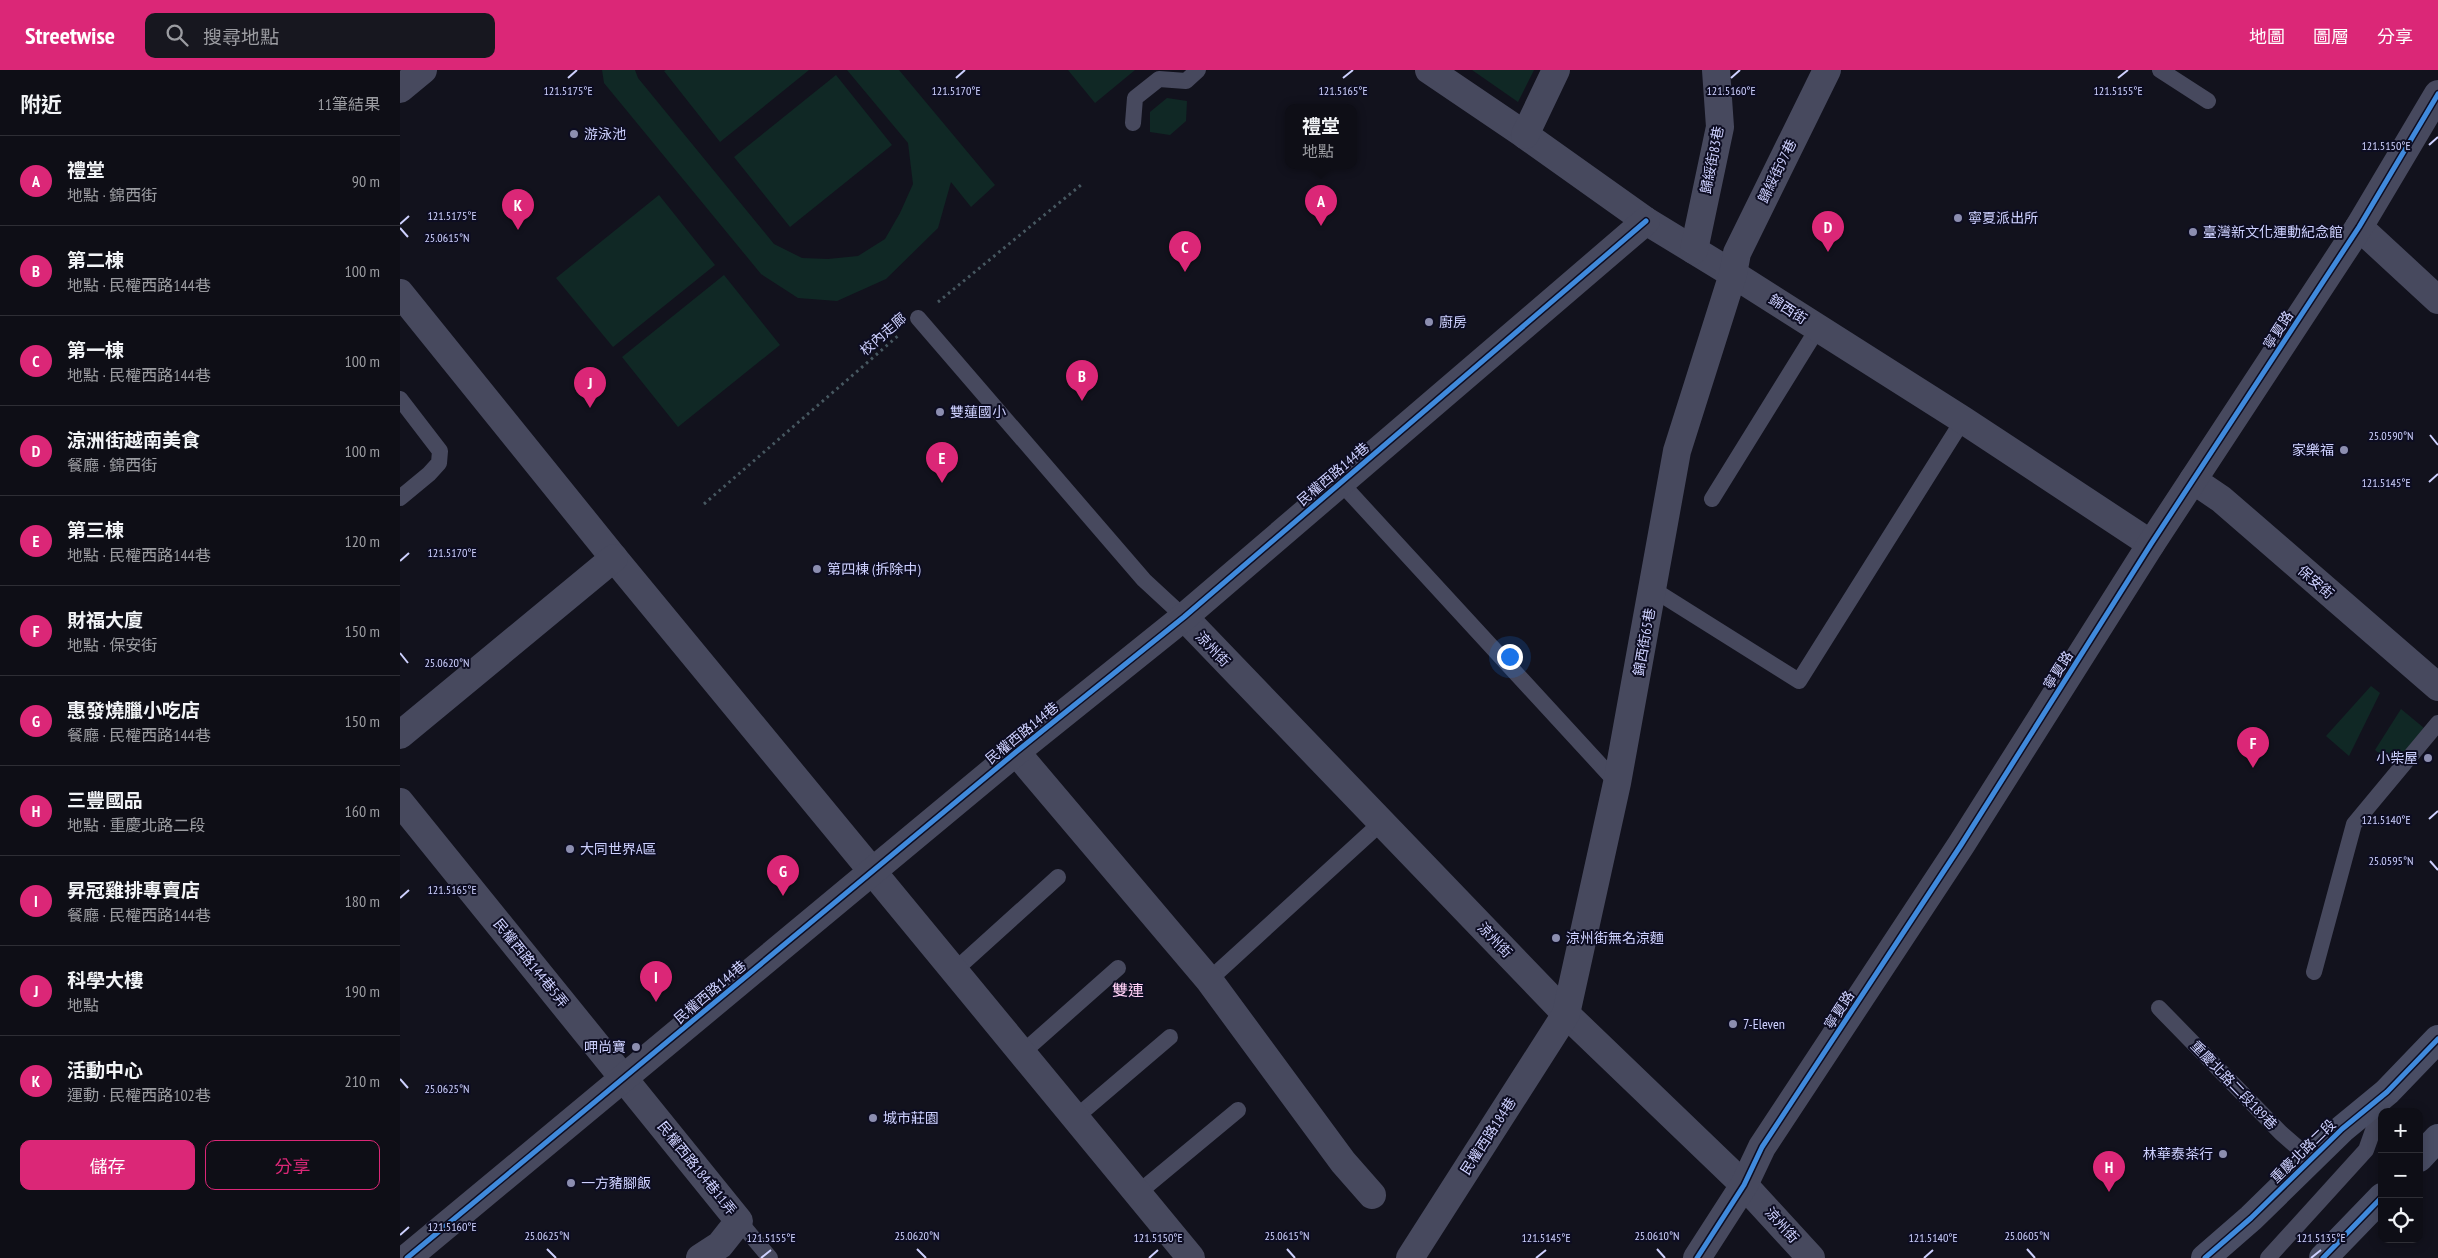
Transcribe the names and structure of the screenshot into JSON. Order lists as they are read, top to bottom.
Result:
{
  "streets": {
    "main road": ["重慶北路二段"],
    "street": [
      "歸綏街83巷",
      "歸綏街97巷",
      "錦西街",
      "寧夏路",
      "民權西路144巷",
      "保安街",
      "錦西街65巷",
      "涼州街",
      "民權西路144巷5弄",
      "民權西路184巷",
      "民權西路184巷11弄"
    ],
    "lane": ["重慶北路二段189巷"],
    "path": ["校內走廊"]
  },
  "crossings": [
    ["歸綏街83巷", "錦西街"],
    ["歸綏街97巷", "錦西街"],
    ["歸綏街97巷", "錦西街65巷"],
    ["錦西街", "寧夏路"],
    ["錦西街", "民權西路144巷"],
    ["錦西街", "錦西街65巷"],
    ["寧夏路", "保安街"],
    ["寧夏路", "涼州街"],
    ["民權西路144巷", "涼州街"],
    ["民權西路144巷", "民權西路144巷5弄"],
    ["民權西路144巷", "民權西路184巷11弄"],
    ["錦西街65巷", "涼州街"],
    ["錦西街65巷", "民權西路184巷"],
    ["涼州街", "民權西路184巷"],
    ["民權西路144巷5弄", "民權西路184巷11弄"],
    ["重慶北路二段189巷", "重慶北路二段"]
  ],
  "districts": ["雙連"],
  "places": [
    "游泳池",
    "寧夏派出所",
    "臺灣新文化運動紀念館",
    "廚房",
    "雙蓮國小",
    "家樂福",
    "第四棟 (拆除中)",
    "小柴屋",
    "大同世界A區",
    "涼州街無名涼麵",
    "7-Eleven",
    "呷尚寶",
    "城市莊園",
    "林華泰茶行",
    "一方豬腳飯"
  ],
  "page": {
    "header": "Streetwise",
    "search": "搜尋地點",
    "nav": ["地圖", "圖層", "分享"],
    "heading": ["附近", "11筆結果"],
    "popup": ["禮堂", "地點"],
    "list": [
      {
        "mark": "A",
        "name": "禮堂",
        "note": "地點 · 錦西街",
        "value": "90 m"
      },
      {
        "mark": "B",
        "name": "第二棟",
        "note": "地點 · 民權西路144巷",
        "value": "100 m"
      },
      {
        "mark": "C",
        "name": "第一棟",
        "note": "地點 · 民權西路144巷",
        "value": "100 m"
      },
      {
        "mark": "D",
        "name": "涼洲街越南美食",
        "note": "餐廳 · 錦西街",
        "value": "100 m"
      },
      {
        "mark": "E",
        "name": "第三棟",
        "note": "地點 · 民權西路144巷",
        "value": "120 m"
      },
      {
        "mark": "F",
        "name": "財福大廈",
        "note": "地點 · 保安街",
        "value": "150 m"
      },
      {
        "mark": "G",
        "name": "惠發燒臘小吃店",
        "note": "餐廳 · 民權西路144巷",
        "value": "150 m"
      },
      {
        "mark": "H",
        "name": "三豐國品",
        "note": "地點 · 重慶北路二段",
        "value": "160 m"
      },
      {
        "mark": "I",
        "name": "昇冠雞排專賣店",
        "note": "餐廳 · 民權西路144巷",
        "value": "180 m"
      },
      {
        "mark": "J",
        "name": "科學大樓",
        "note": "地點",
        "value": "190 m"
      },
      {
        "mark": "K",
        "name": "活動中心",
        "note": "運動 · 民權西路102巷",
        "value": "210 m"
      }
    ],
    "pins": [
      "A",
      "K",
      "D",
      "C",
      "B",
      "J",
      "E",
      "F",
      "G",
      "I",
      "H"
    ],
    "map_buttons": ["+", "−"],
    "buttons": ["儲存", "分享"]
  },
  "coordinates": [
    "121.5175°E",
    "121.5170°E",
    "121.5165°E",
    "121.5160°E",
    "121.5155°E",
    "121.5150°E",
    "25.0615°N",
    "25.0590°N",
    "121.5145°E",
    "25.0620°N",
    "121.5140°E",
    "25.0595°N",
    "25.0625°N",
    "25.0610°N",
    "25.0605°N",
    "121.5135°E"
  ]
}
